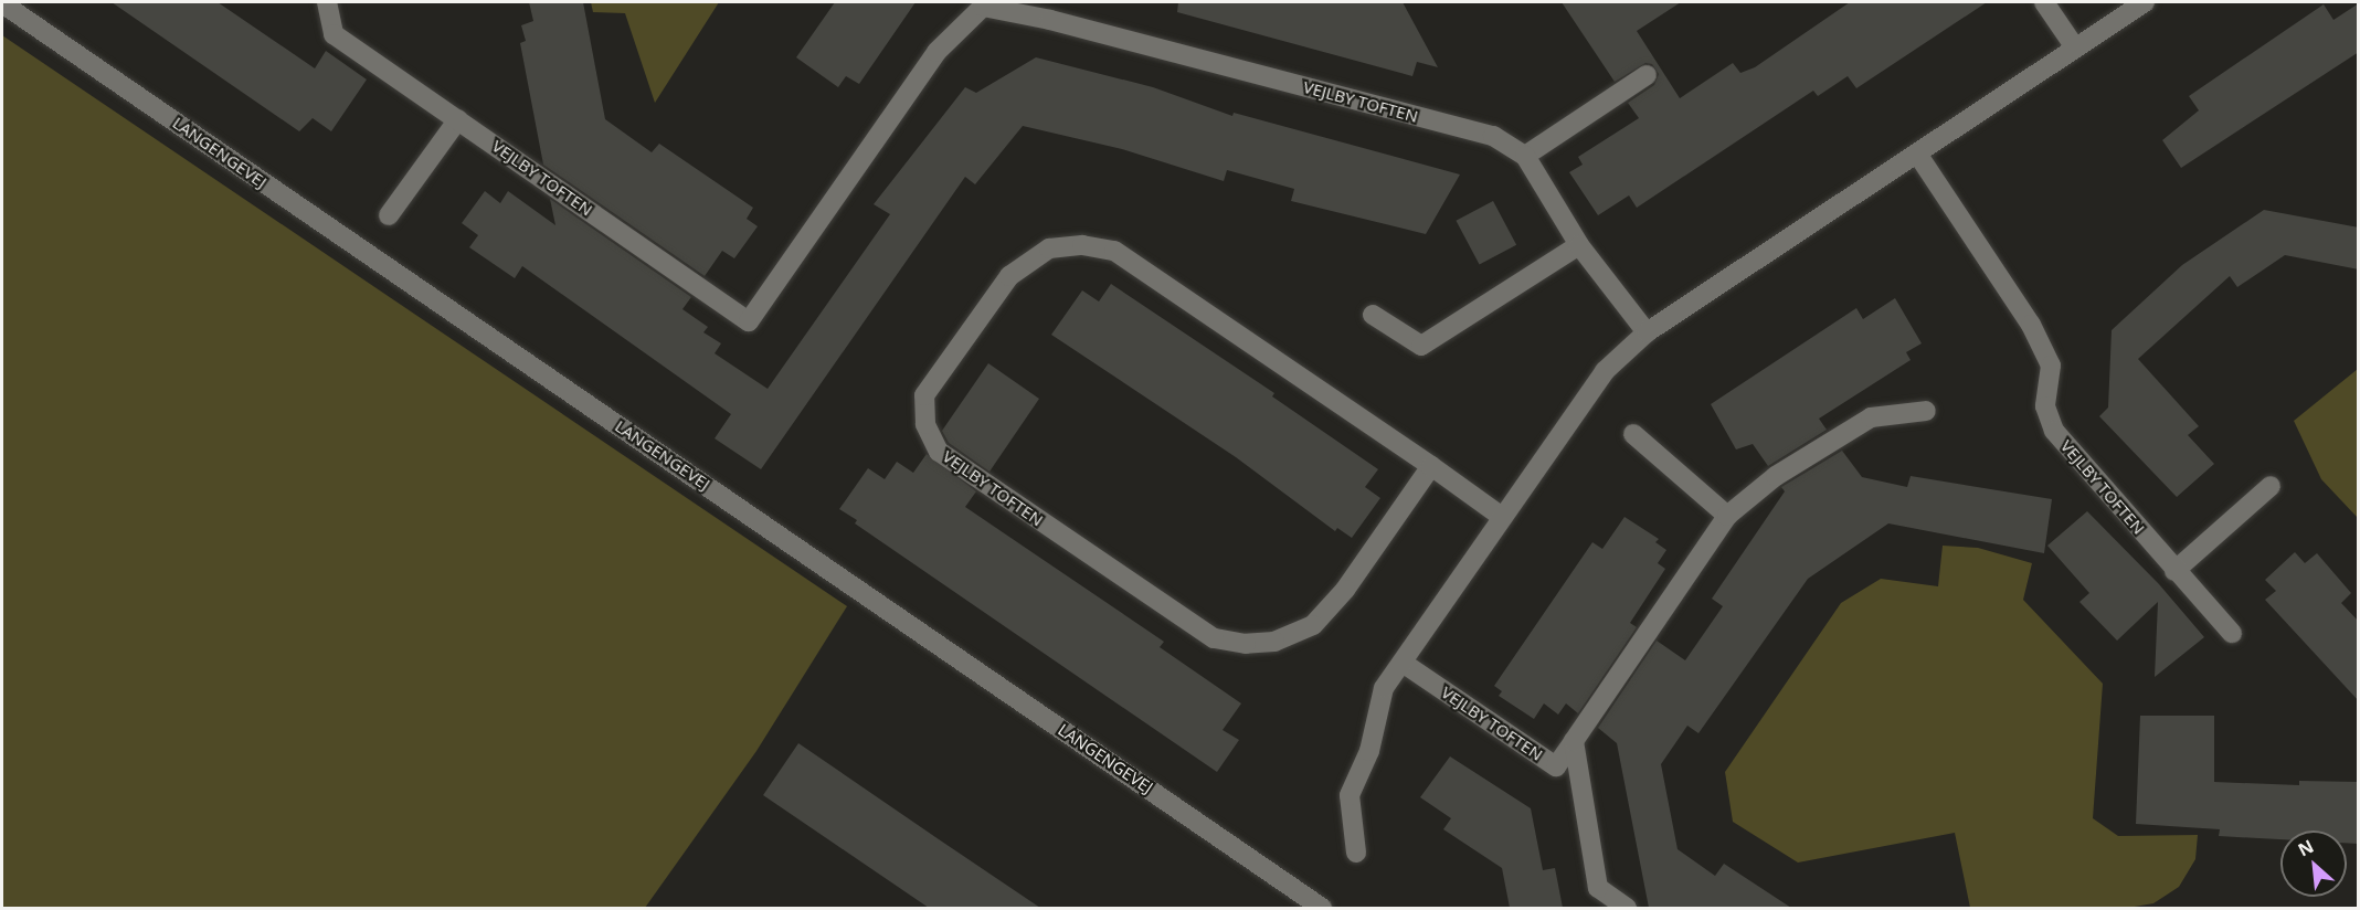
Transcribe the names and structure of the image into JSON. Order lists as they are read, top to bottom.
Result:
{
  "streets": {
    "street": ["VEJLBY TOFTEN", "LANGENGEVEJ"]
  },
  "north": "top left"
}
